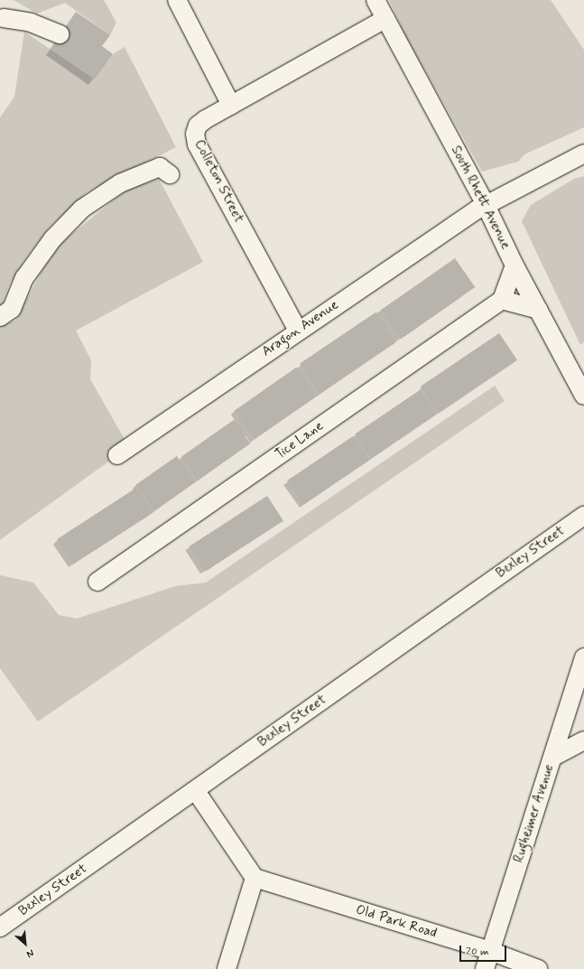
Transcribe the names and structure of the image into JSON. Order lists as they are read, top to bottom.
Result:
{
  "streets": {
    "street": [
      "Colleton Street",
      "South Rhett Avenue",
      "Aragon Avenue",
      "Tice Lane",
      "Bexley Street",
      "Rugheimer Avenue",
      "Old Park Road"
    ]
  },
  "crossings": [
    ["Colleton Street", "South Rhett Avenue"],
    ["Colleton Street", "Aragon Avenue"],
    ["South Rhett Avenue", "Aragon Avenue"],
    ["Rugheimer Avenue", "Old Park Road"]
  ],
  "scale_bar": "20 m",
  "north": "bottom right"
}
